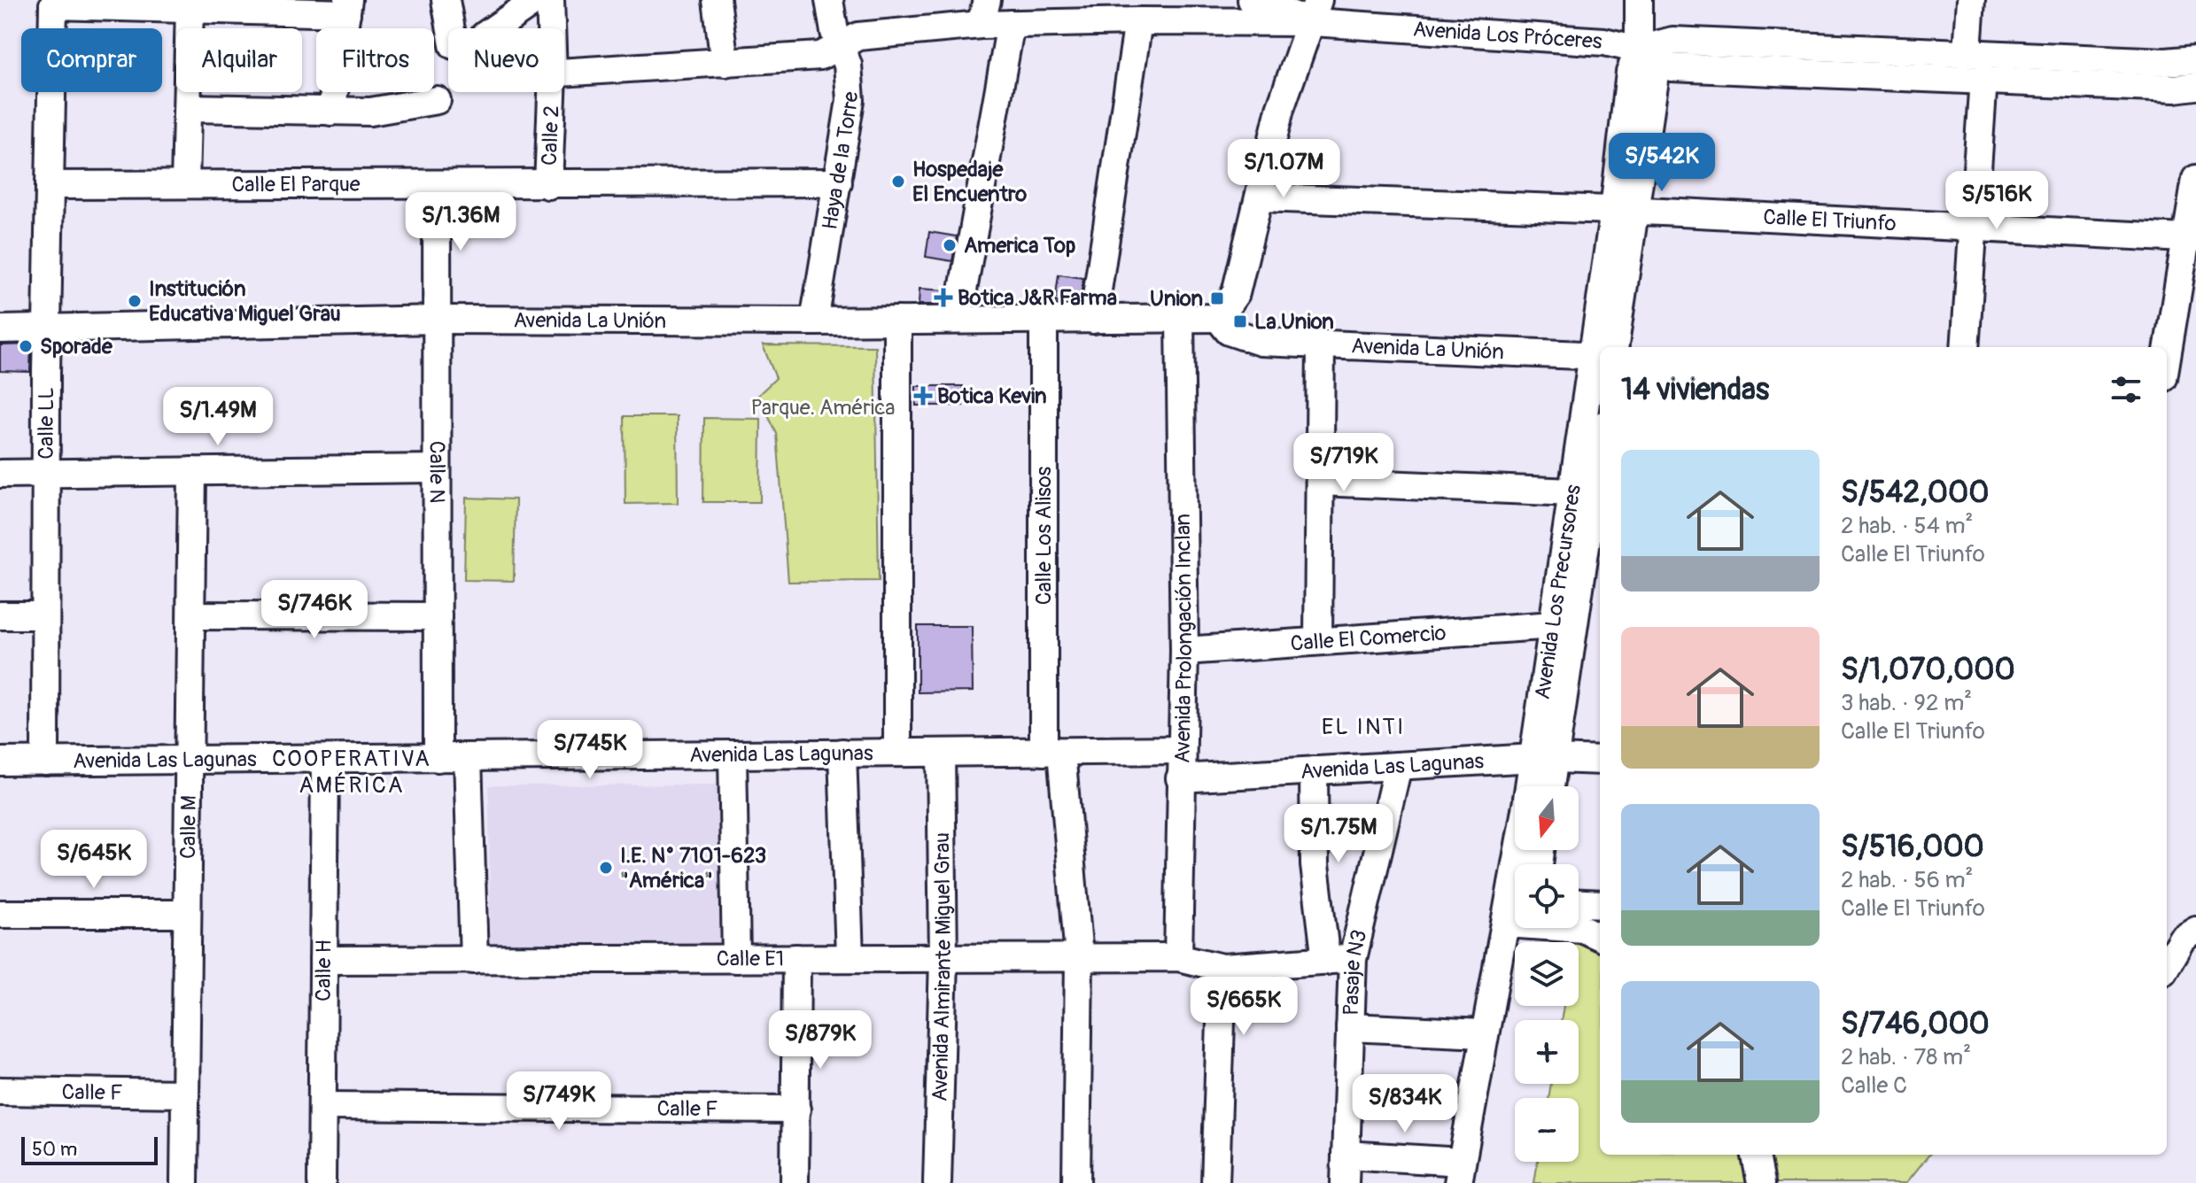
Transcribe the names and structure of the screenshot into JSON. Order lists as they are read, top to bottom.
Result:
{
  "streets": {
    "street": [
      "Avenida Los Próceres",
      "Calle 2",
      "Haya de la Torre",
      "Calle El Parque",
      "Calle El Triunfo",
      "Avenida La Unión",
      "Calle LL",
      "Calle N",
      "Calle Los Alisos",
      "Avenida Los Precursores",
      "Avenida Prolongación Inclan",
      "Calle El Comercio",
      "Avenida Las Lagunas",
      "Calle M",
      "Calle E1",
      "Avenida Almirante Miguel Grau",
      "Calle H",
      "Pasaje N3",
      "Calle F"
    ]
  },
  "crossings": [
    ["Avenida Los Próceres", "Haya de la Torre"],
    ["Avenida Los Próceres", "Avenida Los Precursores"],
    ["Calle 2", "Calle El Parque"],
    ["Haya de la Torre", "Calle El Parque"],
    ["Haya de la Torre", "Avenida La Unión"],
    ["Calle El Parque", "Calle LL"],
    ["Calle El Parque", "Calle N"],
    ["Calle El Triunfo", "Avenida Los Precursores"],
    ["Avenida La Unión", "Calle LL"],
    ["Avenida La Unión", "Calle N"],
    ["Avenida La Unión", "Calle Los Alisos"],
    ["Avenida La Unión", "Avenida Prolongación Inclan"],
    ["Calle LL", "Avenida Las Lagunas"],
    ["Calle N", "Avenida Las Lagunas"],
    ["Calle Los Alisos", "Avenida Las Lagunas"],
    ["Calle Los Alisos", "Calle E1"],
    ["Avenida Los Precursores", "Calle El Comercio"],
    ["Avenida Los Precursores", "Avenida Las Lagunas"],
    ["Avenida Prolongación Inclan", "Calle El Comercio"],
    ["Avenida Prolongación Inclan", "Avenida Las Lagunas"],
    ["Avenida Prolongación Inclan", "Calle E1"],
    ["Avenida Las Lagunas", "Calle M"],
    ["Avenida Las Lagunas", "Avenida Almirante Miguel Grau"],
    ["Avenida Las Lagunas", "Calle H"],
    ["Avenida Las Lagunas", "Pasaje N3"],
    ["Calle M", "Calle F"],
    ["Calle E1", "Avenida Almirante Miguel Grau"],
    ["Calle E1", "Calle H"],
    ["Calle E1", "Pasaje N3"],
    ["Calle H", "Calle F"]
  ],
  "districts": ["EL INTI", "COOPERATIVA AMÉRICA"],
  "parks": ["Parque. América"],
  "places": {
    "other": [
      "Hospedaje El Encuentro",
      "America Top",
      "Institución Educativa Miguel Grau",
      "Sporade",
      "I.E. N° 7101-623 \"América\""
    ],
    "health": ["Botica J&R Farma", "Botica Kevin"],
    "transit": ["Union", "La Union"]
  },
  "scale_bar": "50 m",
  "north": "bottom",
  "page": {
    "chip": [
      "Comprar",
      "Alquilar",
      "Filtros",
      "Nuevo"
    ],
    "price": [
      "S/542K",
      "S/1.07M",
      "S/516K",
      "S/1.36M",
      "S/1.49M",
      "S/719K",
      "S/746K",
      "S/745K",
      "S/1.75M",
      "S/645K",
      "S/665K",
      "S/879K",
      "S/749K",
      "S/834K"
    ],
    "heading": "14 viviendas",
    "list": [
      {
        "name": "S/542,000",
        "note": "2 hab. · 54 m² · Calle El Triunfo"
      },
      {
        "name": "S/1,070,000",
        "note": "3 hab. · 92 m² · Calle El Triunfo"
      },
      {
        "name": "S/516,000",
        "note": "2 hab. · 56 m² · Calle El Triunfo"
      },
      {
        "name": "S/746,000",
        "note": "2 hab. · 78 m² · Calle C"
      }
    ],
    "map_buttons": ["+", "−"],
    "scale": "50 m"
  }
}
